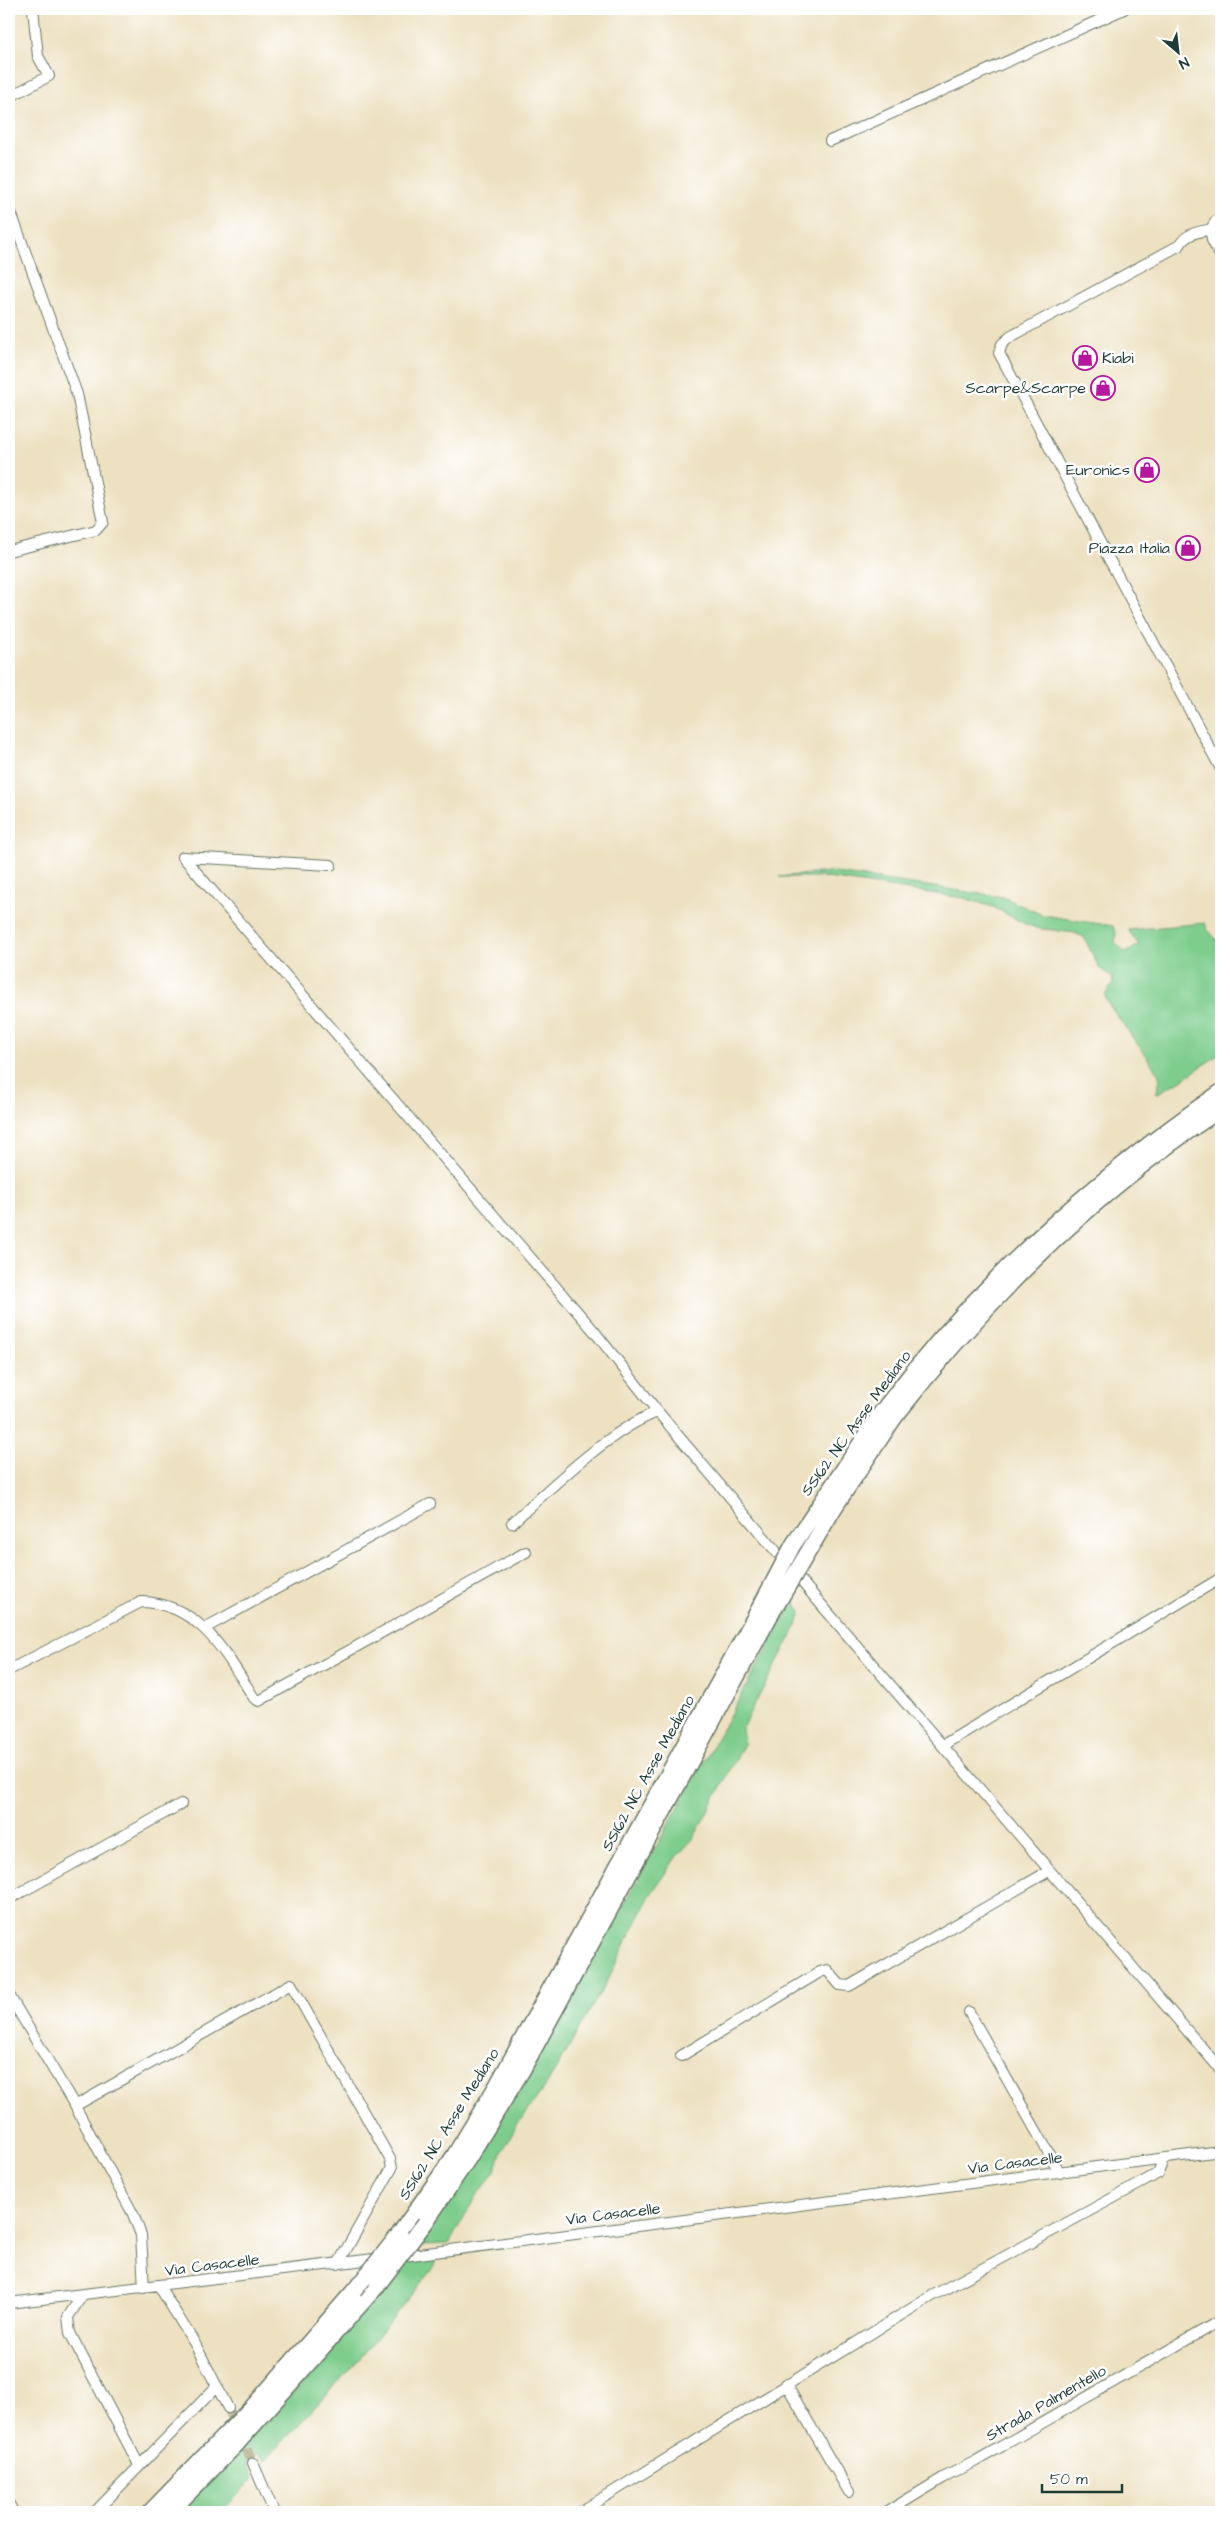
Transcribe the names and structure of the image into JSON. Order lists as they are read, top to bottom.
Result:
{
  "streets": {
    "highway": ["SS162 NC Asse Mediano"],
    "street": ["Via Casacelle", "Strada Palmentello"]
  },
  "places": {
    "shop": [
      "Kiabi",
      "Scarpe&Scarpe",
      "Euronics",
      "Piazza Italia"
    ]
  },
  "scale_bar": "50 m",
  "north": "bottom right"
}
